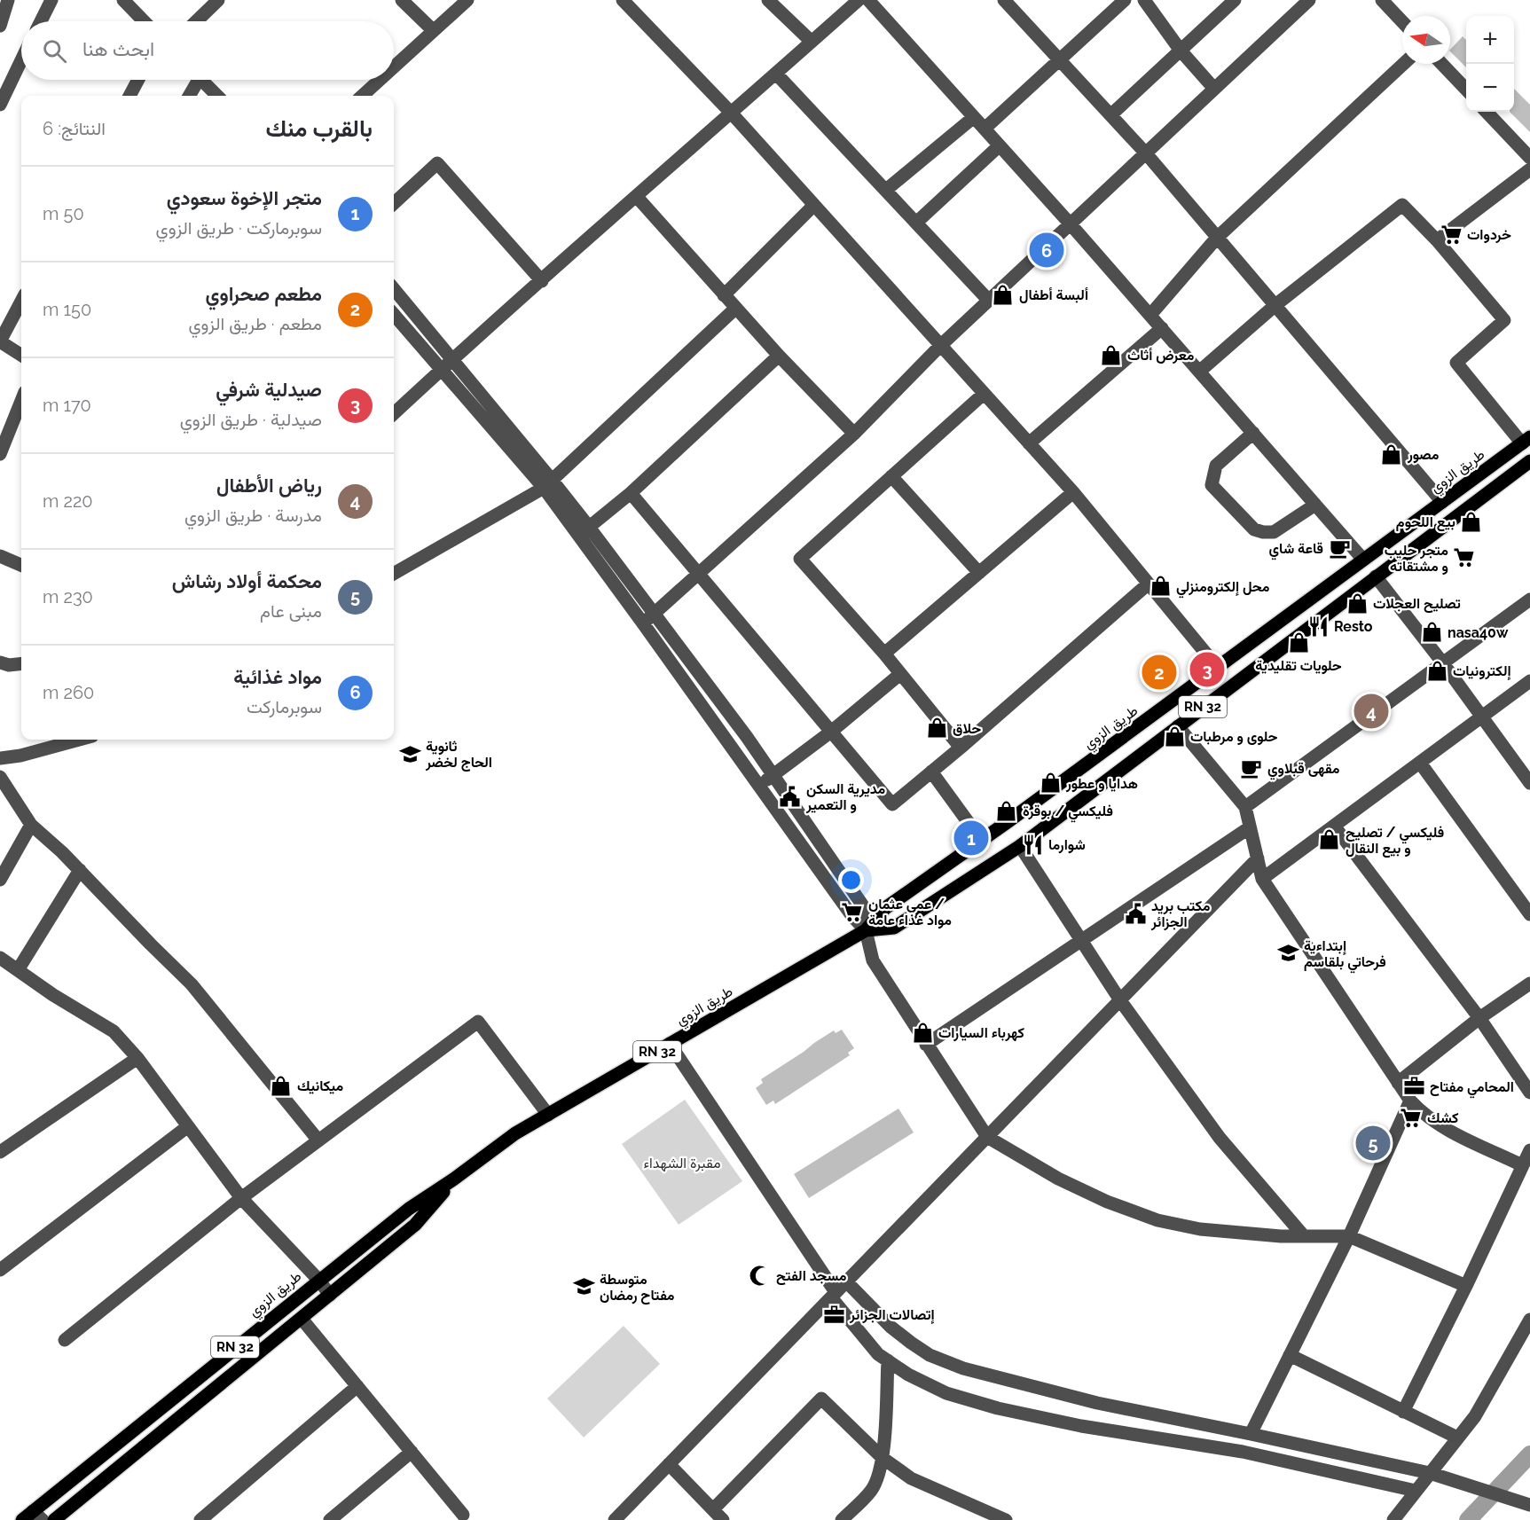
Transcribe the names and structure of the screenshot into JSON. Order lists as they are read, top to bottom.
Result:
{
  "streets": {
    "main road": ["طريق الزوي", "RN 32"]
  },
  "parks": ["مقبرة الشهداء"],
  "places": {
    "supermarket": [
      "خردوات",
      "متجر حليب و مشتقاته",
      "عمي عثمان / مواد غذاء عامة",
      "كشك"
    ],
    "shop": [
      "ألبسة أطفال",
      "معرض أثاث",
      "مصور",
      "بيع اللحوم",
      "محل إلكترومنزلي",
      "تصليح العجلات",
      "nasa40w",
      "حلويات تقليدية",
      "إلكترونيات",
      "حلاق",
      "حلوى و مرطبات",
      "هدايا و عطور",
      "فليكسي / بوقرة",
      "فليكسي / تصليح و بيع النقال",
      "كهرباء السيارات",
      "ميكانيك"
    ],
    "cafe": ["قاعة شاي", "مقهى قبلاوي"],
    "restaurant": ["Resto", "شوارما"],
    "school or university": ["ثانوية الحاج لخضر", "إبتداءية فرحاتي بلقاسم", "متوسطة مفتاح رمضان"],
    "public building": ["مديرية السكن و التعمير", "مكتب بريد الجزائر"],
    "office": ["المحامي مفتاح", "إتصالات الجزائر"],
    "mosque": ["مسجد الفتح"]
  },
  "north": "left",
  "page": {
    "map_buttons": ["+", "−"],
    "search": "ابحث هنا",
    "heading": ["بالقرب منك", "النتائج: 6"],
    "list": [
      {
        "mark": "1",
        "name": "متجر الإخوة سعودي",
        "note": "سوبرماركت · طريق الزوي",
        "value": "50 m"
      },
      {
        "mark": "2",
        "name": "مطعم صحراوي",
        "note": "مطعم · طريق الزوي",
        "value": "150 m"
      },
      {
        "mark": "3",
        "name": "صيدلية شرفي",
        "note": "صيدلية · طريق الزوي",
        "value": "170 m"
      },
      {
        "mark": "4",
        "name": "رياض الأطفال",
        "note": "مدرسة · طريق الزوي",
        "value": "220 m"
      },
      {
        "mark": "5",
        "name": "محكمة أولاد رشاش",
        "note": "مبنى عام",
        "value": "230 m"
      },
      {
        "mark": "6",
        "name": "مواد غذائية",
        "note": "سوبرماركت",
        "value": "260 m"
      }
    ],
    "pins": [
      "6",
      "3",
      "2",
      "4",
      "1",
      "5"
    ]
  }
}
